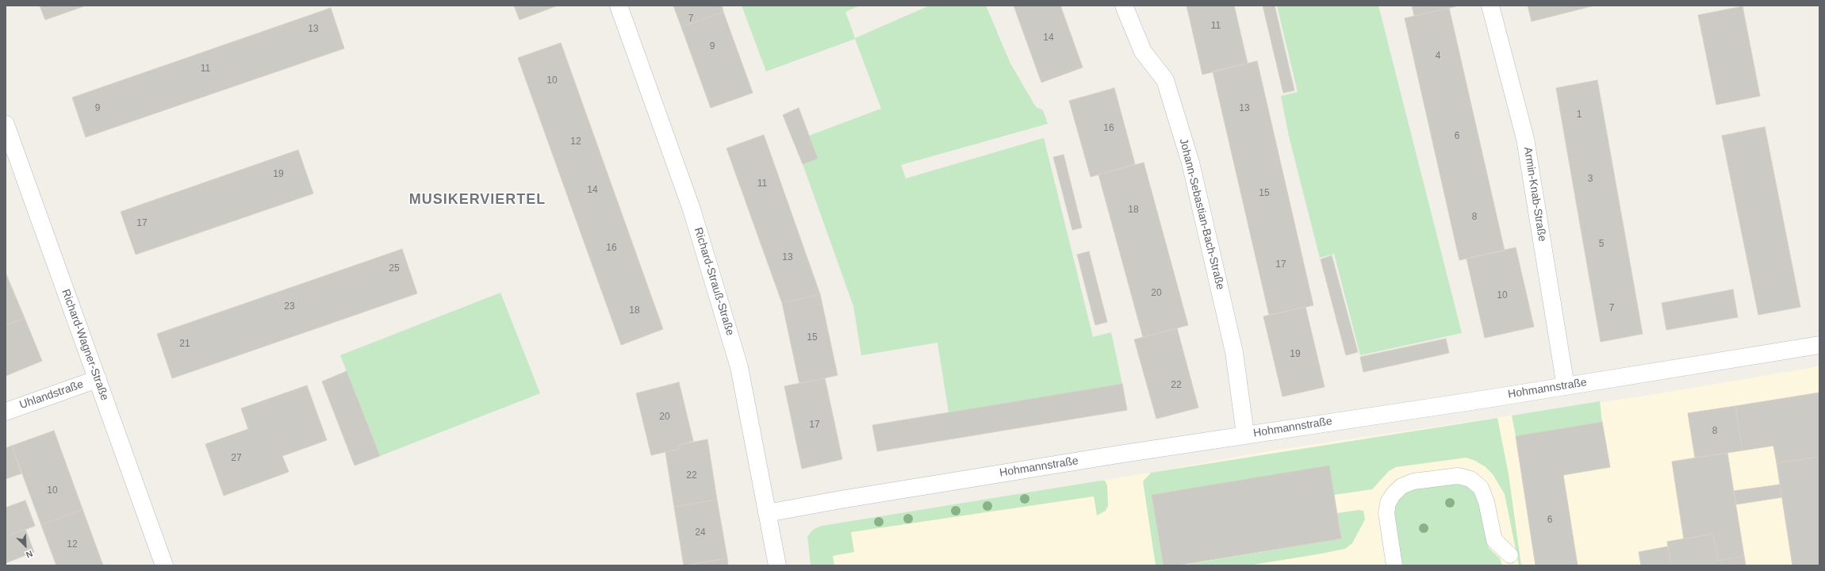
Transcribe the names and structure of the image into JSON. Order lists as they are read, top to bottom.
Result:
{
  "streets": {
    "street": [
      "Armin-Knab-Straße",
      "Johann-Sebastian-Bach-Straße",
      "Richard-Strauß-Straße",
      "Richard-Wagner-Straße",
      "Hohmannstraße",
      "Uhlandstraße"
    ]
  },
  "crossings": [
    ["Armin-Knab-Straße", "Hohmannstraße"],
    ["Johann-Sebastian-Bach-Straße", "Hohmannstraße"],
    ["Richard-Strauß-Straße", "Hohmannstraße"],
    ["Richard-Wagner-Straße", "Uhlandstraße"]
  ],
  "districts": ["MUSIKERVIERTEL"],
  "house_numbers": [
    "7",
    "11",
    "13",
    "14",
    "9",
    "4",
    "11",
    "10",
    "9",
    "13",
    "1",
    "16",
    "6",
    "12",
    "19",
    "3",
    "11",
    "14",
    "15",
    "18",
    "8",
    "17",
    "5",
    "16",
    "13",
    "17",
    "25",
    "20",
    "10",
    "23",
    "7",
    "18",
    "15",
    "21",
    "19",
    "22",
    "20",
    "17",
    "8",
    "27",
    "22",
    "10",
    "6",
    "24",
    "12"
  ],
  "north": "bottom right"
}
